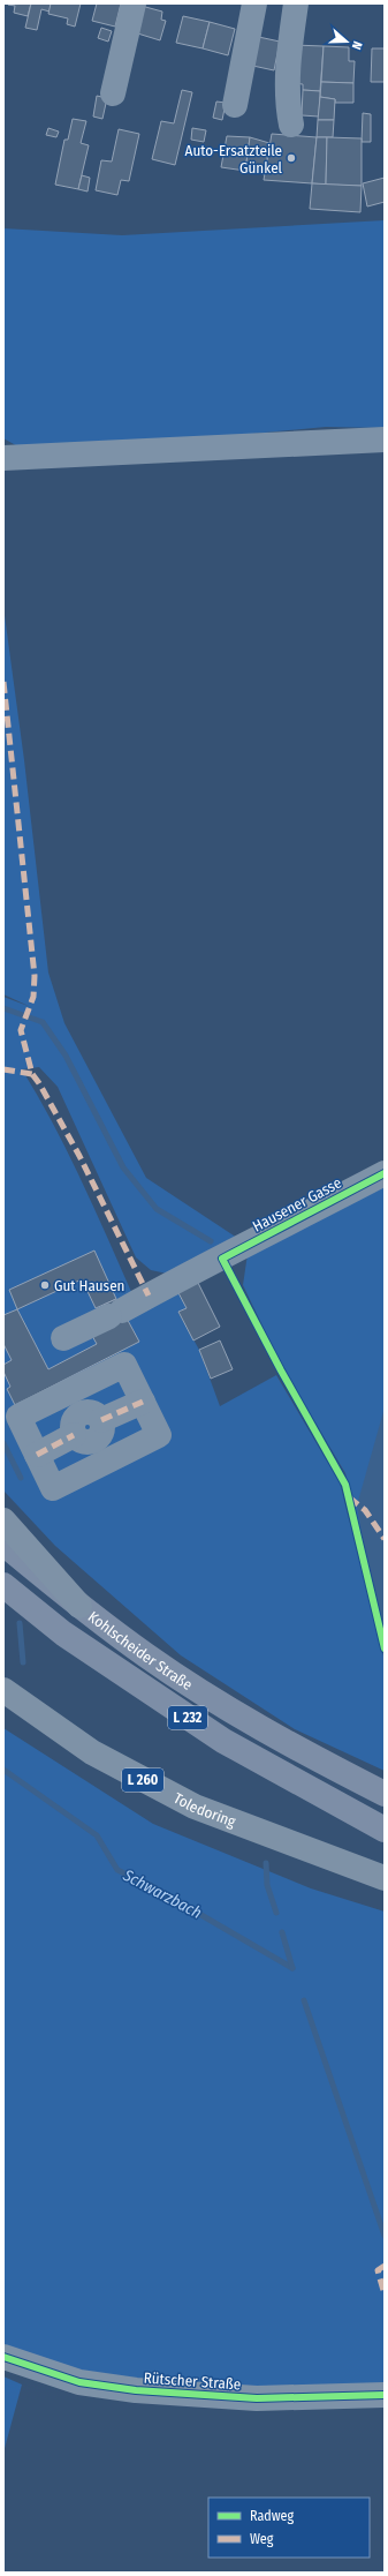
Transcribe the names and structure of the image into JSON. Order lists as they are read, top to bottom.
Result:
{
  "streets": {
    "highway": ["L 260", "Toledoring"],
    "main road": ["Kohlscheider Straße", "L 232"],
    "street": ["Hausener Gasse", "Rütscher Straße"]
  },
  "water": ["Schwarzbach"],
  "places": ["Auto-Ersatzteile Günkel", "Gut Hausen"],
  "legend": ["Radweg", "Weg"],
  "north": "right"
}
